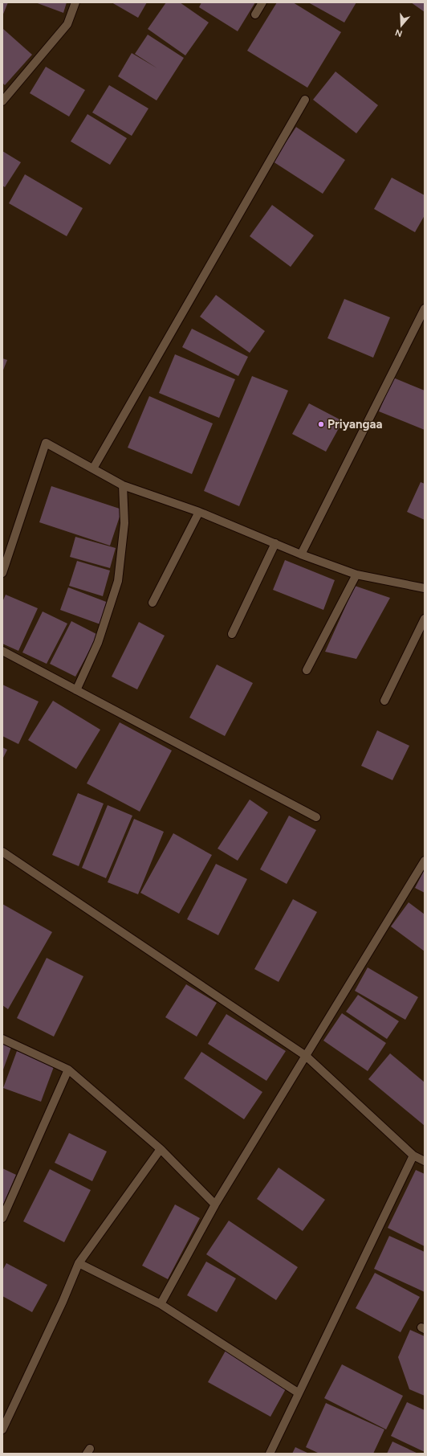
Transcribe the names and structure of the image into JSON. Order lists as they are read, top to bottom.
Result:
{
  "places": ["Priyangaa"],
  "north": "bottom"
}
